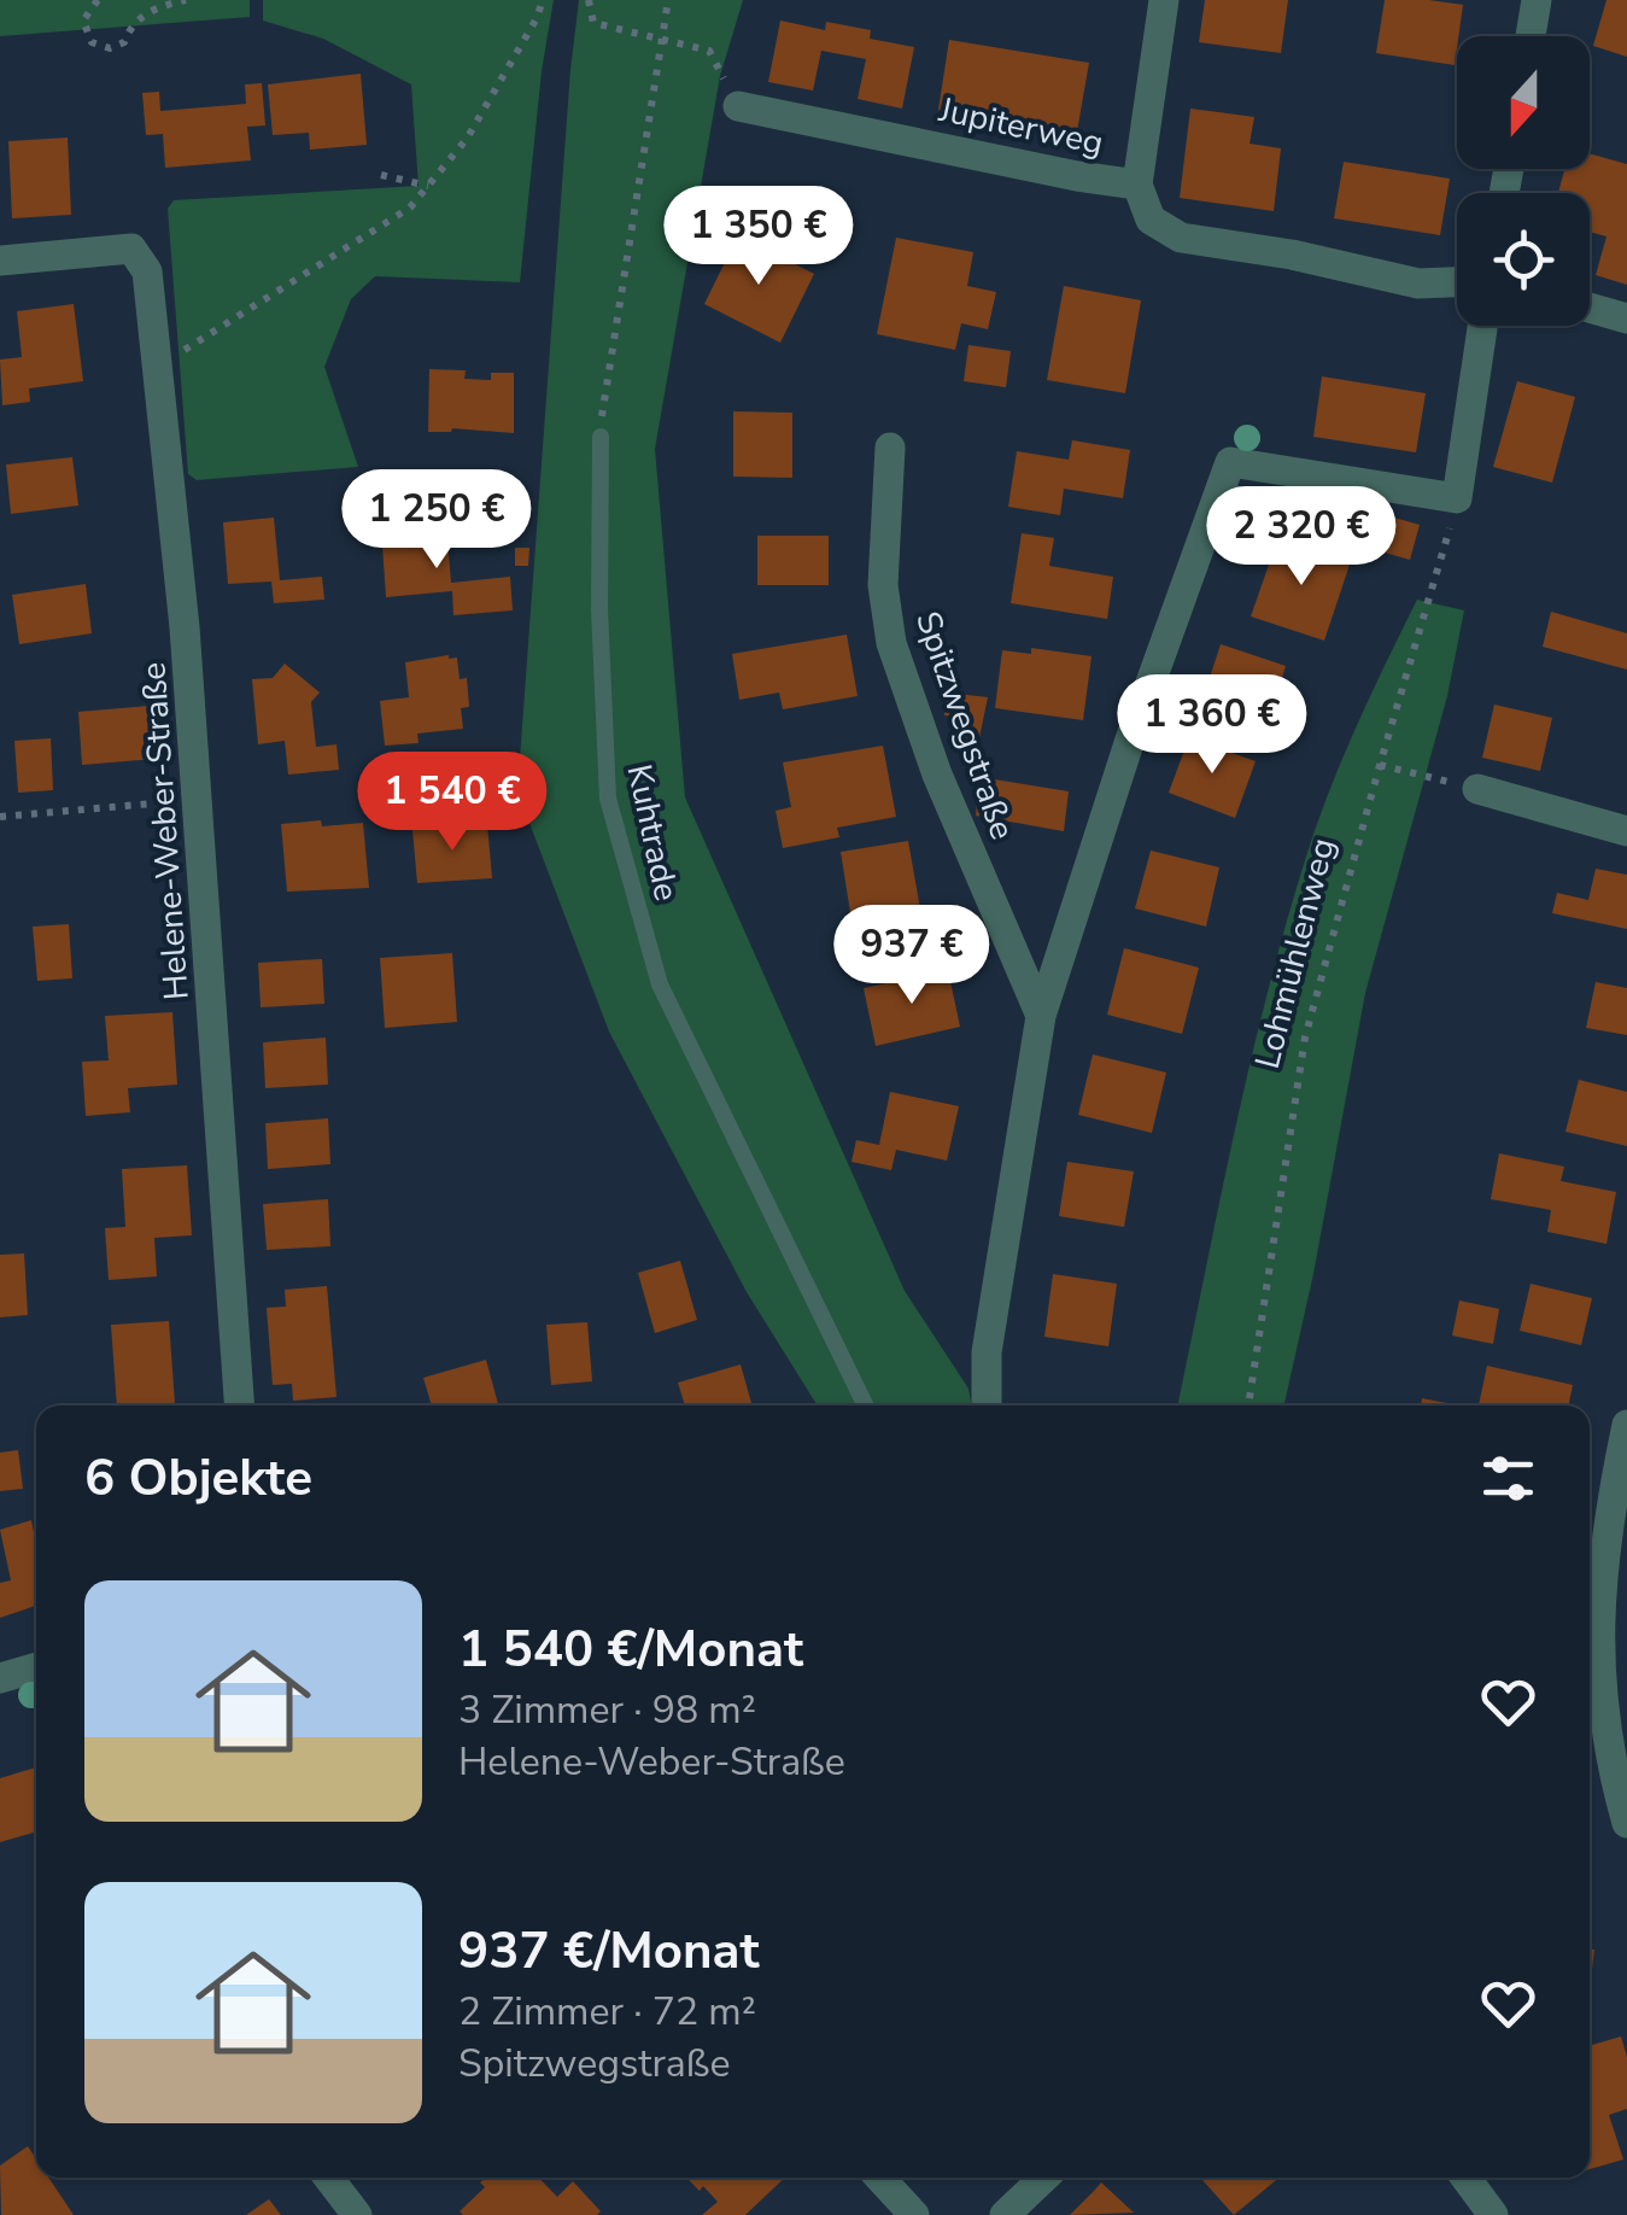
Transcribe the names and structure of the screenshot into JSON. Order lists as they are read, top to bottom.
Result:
{
  "streets": {
    "street": ["Jupiterweg", "Spitzwegstraße", "Helene-Weber-Straße"],
    "lane": ["Kuhtrade"],
    "path": ["Lohmühlenweg"]
  },
  "north": "bottom",
  "page": {
    "price": [
      "1 350 €",
      "1 250 €",
      "2 320 €",
      "1 360 €",
      "1 540 €",
      "937 €"
    ],
    "heading": "6 Objekte",
    "list": [
      {
        "name": "1 540 €/Monat",
        "note": "3 Zimmer · 98 m² · Helene-Weber-Straße"
      },
      {
        "name": "937 €/Monat",
        "note": "2 Zimmer · 72 m² · Spitzwegstraße"
      }
    ]
  }
}
